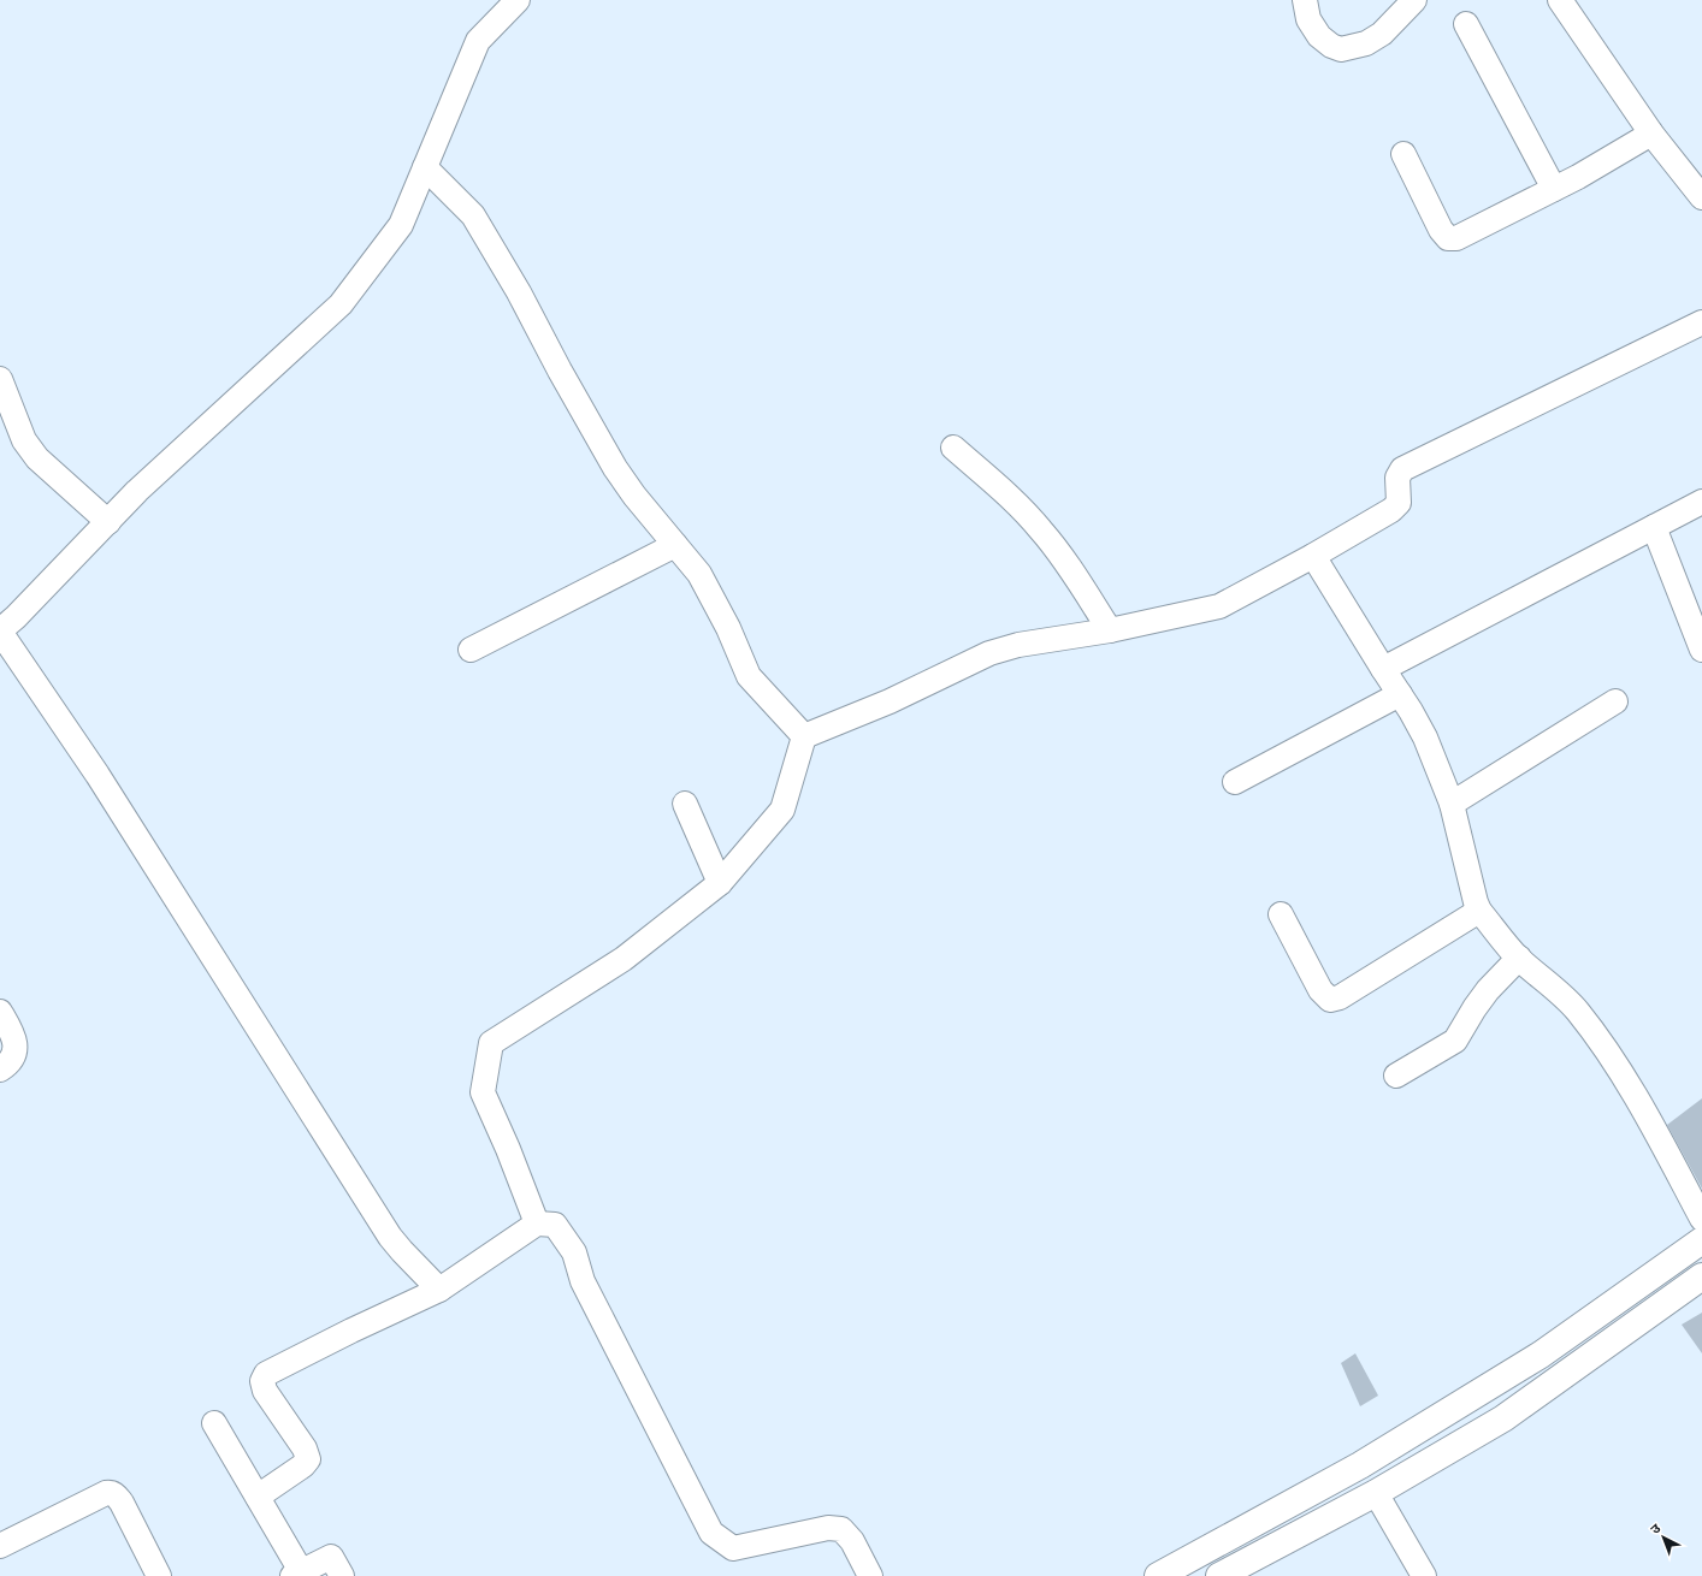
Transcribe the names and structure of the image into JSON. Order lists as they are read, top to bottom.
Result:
{
  "north": "top left"
}
